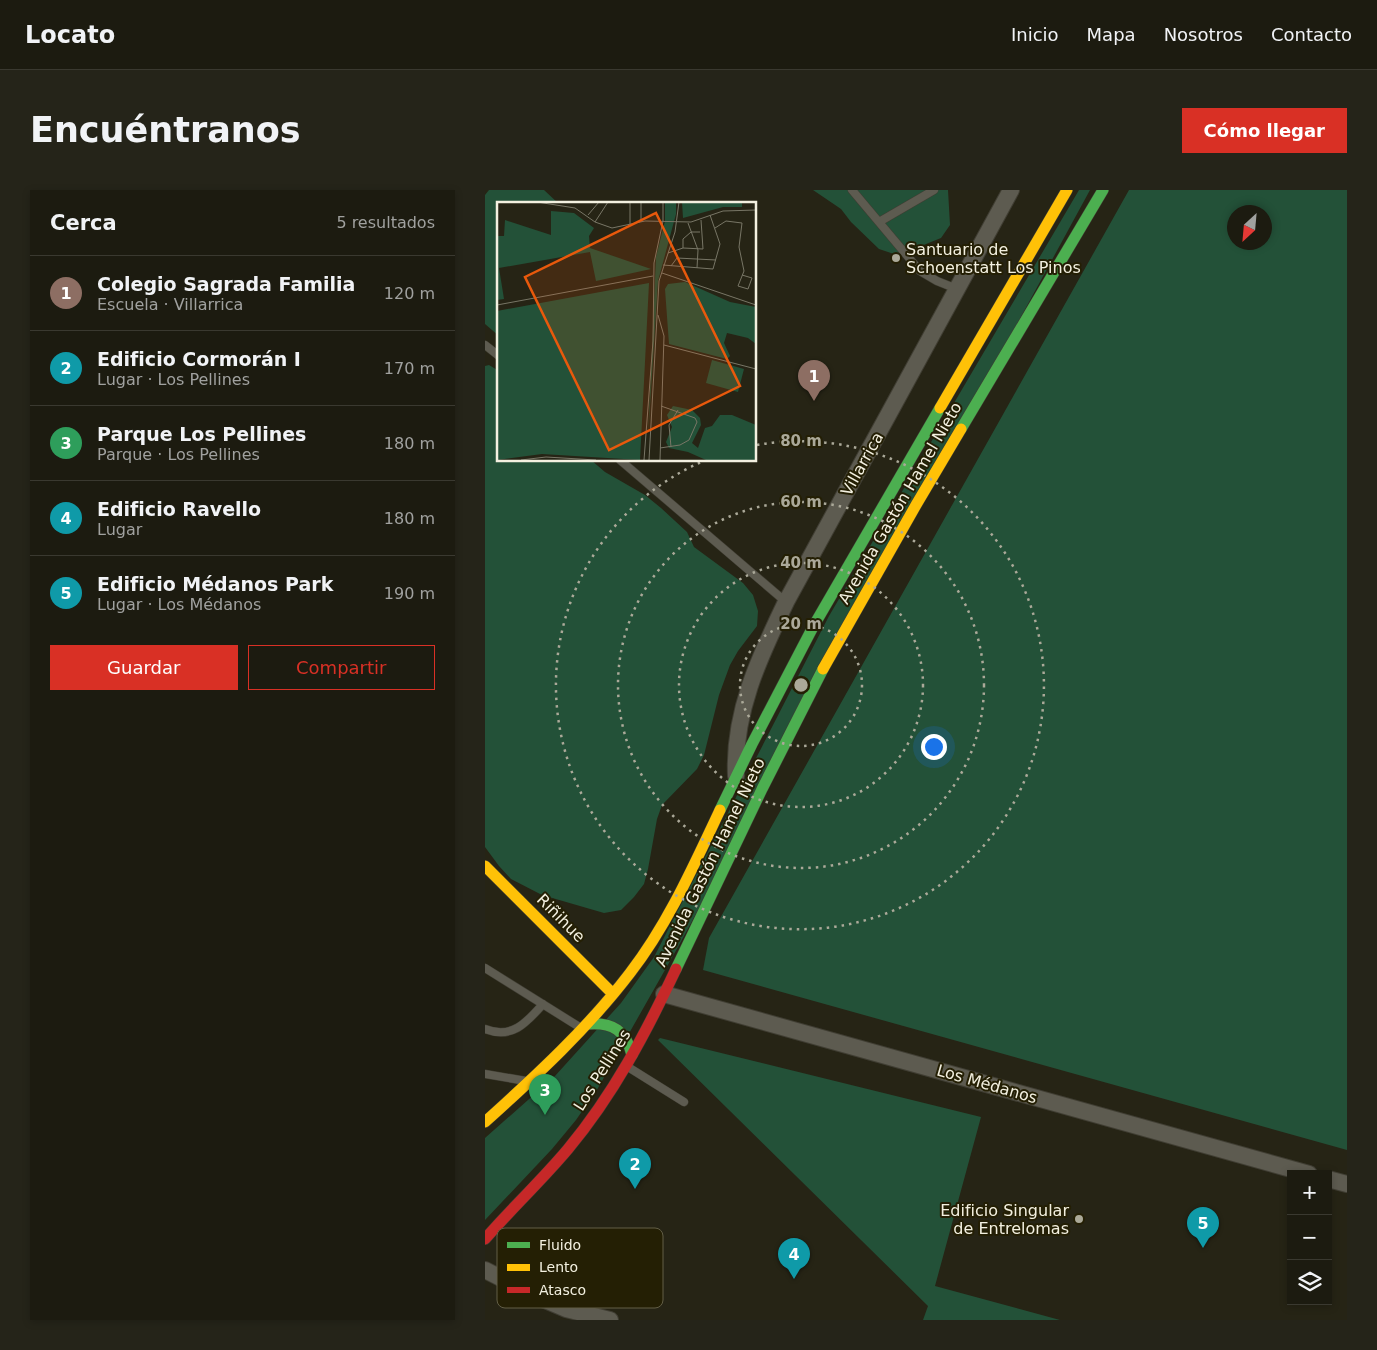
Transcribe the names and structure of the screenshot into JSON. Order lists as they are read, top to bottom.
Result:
{
  "streets": {
    "main road": ["Avenida Gastón Hamel Nieto", "Riñihue", "Los Pellines"],
    "street": ["Villarrica", "Los Médanos"]
  },
  "crossings": [
    ["Villarrica", "Avenida Gastón Hamel Nieto"],
    ["Avenida Gastón Hamel Nieto", "Riñihue"],
    ["Avenida Gastón Hamel Nieto", "Los Pellines"],
    ["Avenida Gastón Hamel Nieto", "Los Médanos"]
  ],
  "places": ["Santuario de Schoenstatt Los Pinos", "Edificio Singular de Entrelomas"],
  "legend": ["Fluido", "Lento", "Atasco"],
  "north": "bottom left",
  "page": {
    "header": "Locato",
    "nav": [
      "Inicio",
      "Mapa",
      "Nosotros",
      "Contacto"
    ],
    "buttons": [
      "Cómo llegar",
      ["Guardar", "Compartir"]
    ],
    "title": "Encuéntranos",
    "heading": ["Cerca", "5 resultados"],
    "list": [
      {
        "mark": "1",
        "name": "Colegio Sagrada Familia",
        "note": "Escuela · Villarrica",
        "value": "120 m"
      },
      {
        "mark": "2",
        "name": "Edificio Cormorán I",
        "note": "Lugar · Los Pellines",
        "value": "170 m"
      },
      {
        "mark": "3",
        "name": "Parque Los Pellines",
        "note": "Parque · Los Pellines",
        "value": "180 m"
      },
      {
        "mark": "4",
        "name": "Edificio Ravello",
        "note": "Lugar",
        "value": "180 m"
      },
      {
        "mark": "5",
        "name": "Edificio Médanos Park",
        "note": "Lugar · Los Médanos",
        "value": "190 m"
      }
    ],
    "pins": [
      "1",
      "3",
      "2",
      "5",
      "4"
    ],
    "map_buttons": ["+", "−"]
  },
  "rings": [
    "80 m",
    "60 m",
    "40 m",
    "20 m"
  ]
}
